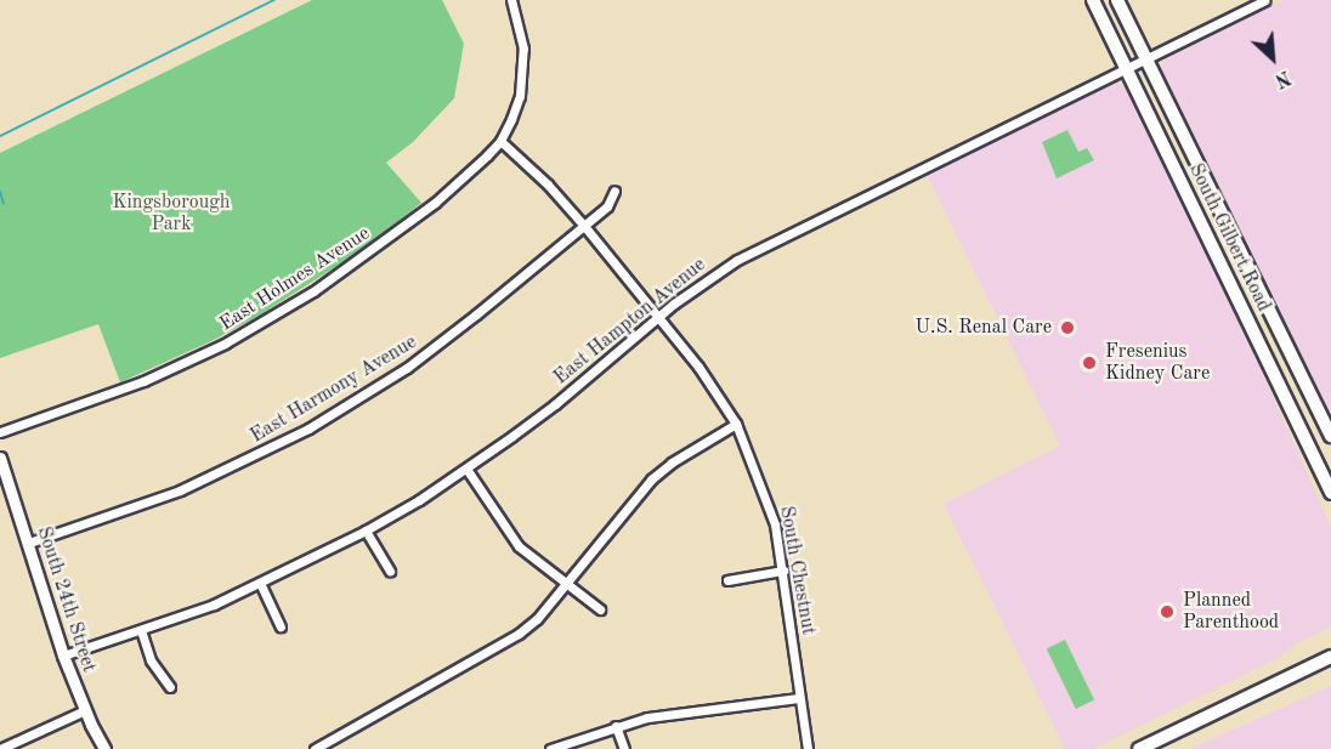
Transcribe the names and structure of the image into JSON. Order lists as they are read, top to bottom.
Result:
{
  "streets": {
    "main road": ["South Gilbert Road"],
    "street": [
      "East Holmes Avenue",
      "East Hampton Avenue",
      "East Harmony Avenue",
      "South Chestnut",
      "South 24th Street"
    ]
  },
  "crossings": [
    ["South Gilbert Road", "East Hampton Avenue"],
    ["East Holmes Avenue", "South Chestnut"],
    ["East Hampton Avenue", "South Chestnut"],
    ["East Hampton Avenue", "South 24th Street"],
    ["East Harmony Avenue", "South Chestnut"],
    ["East Harmony Avenue", "South 24th Street"]
  ],
  "parks": ["Kingsborough Park"],
  "places": ["U.S. Renal Care", "Fresenius Kidney Care", "Planned Parenthood"],
  "north": "bottom right"
}
